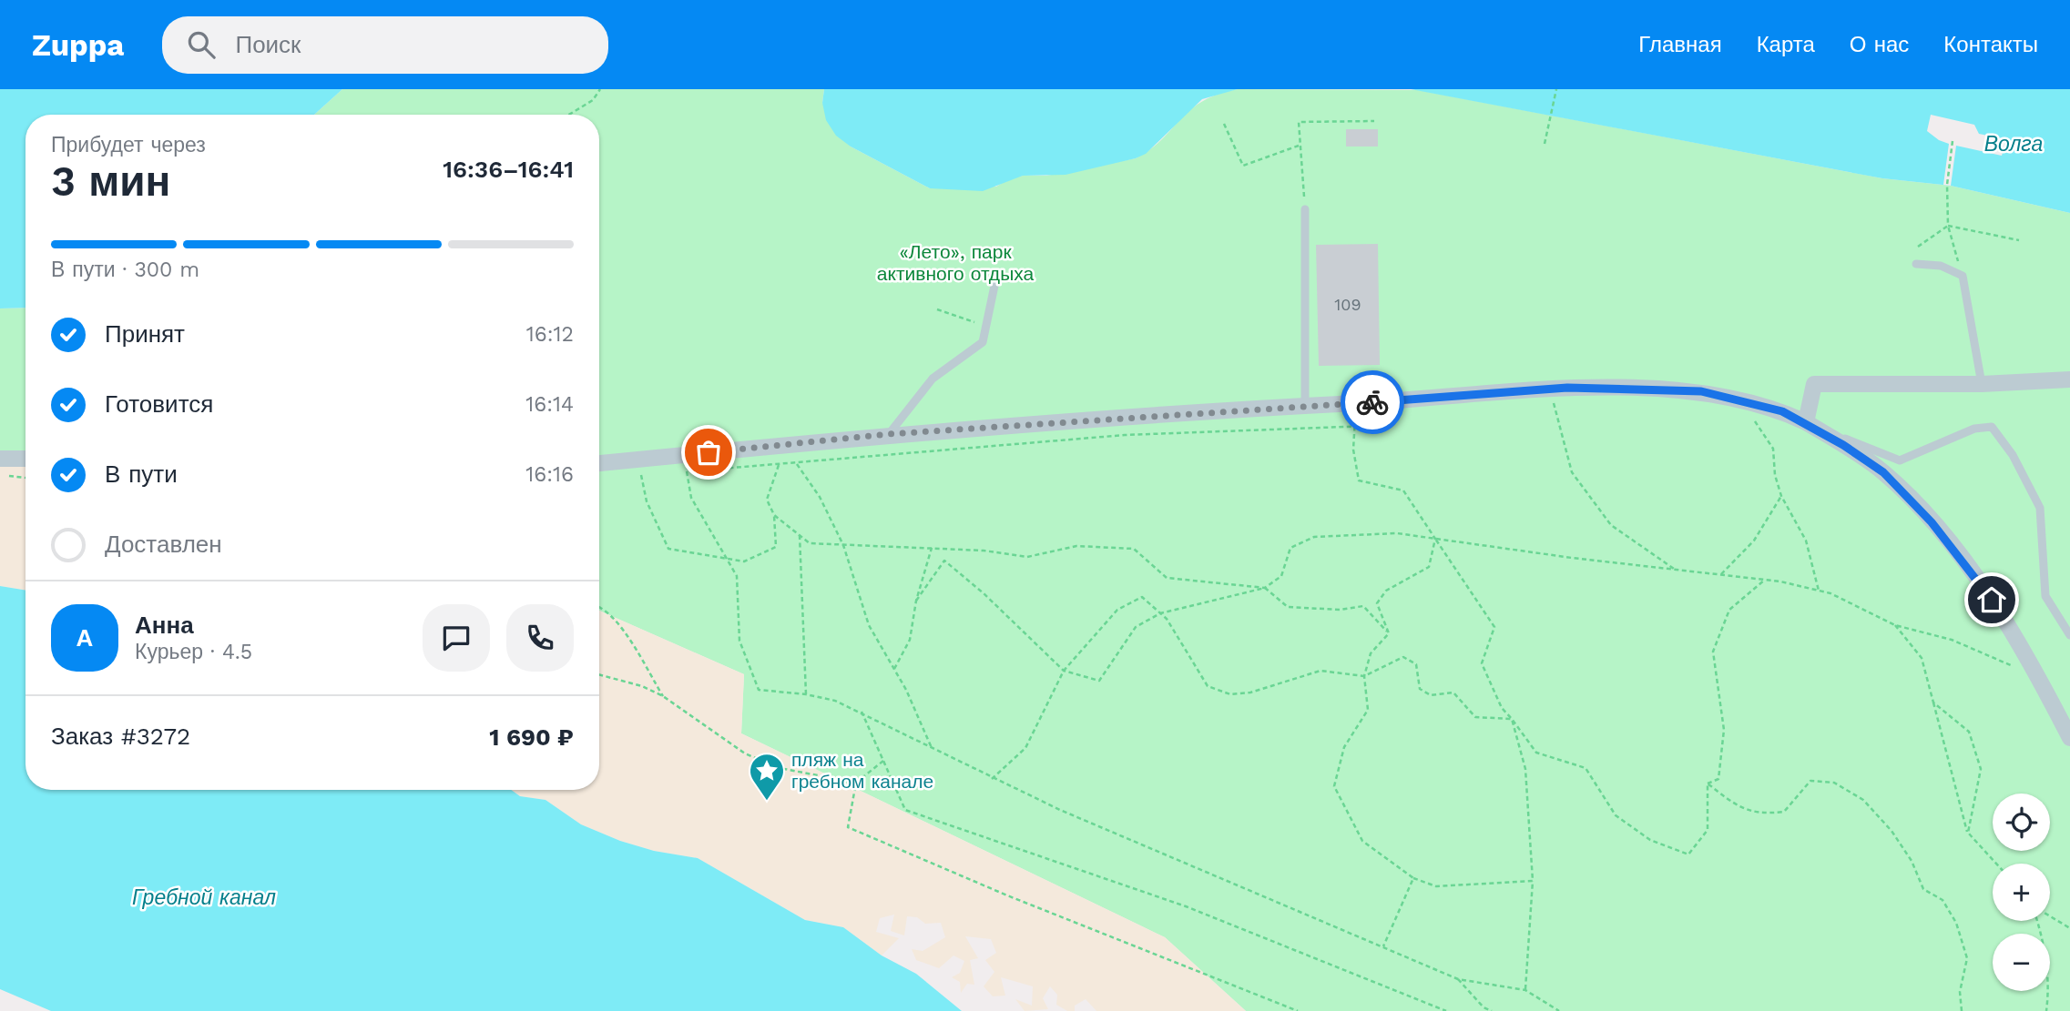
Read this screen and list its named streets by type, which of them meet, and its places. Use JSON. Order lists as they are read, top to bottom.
{
  "water": ["Волга", "Гребной канал"],
  "parks": ["«Лето», парк активного отдыха"],
  "places": {
    "place": ["пляж на гребном канале"]
  },
  "house_numbers": ["109"],
  "page": {
    "header": "Zuppa",
    "search": "Поиск",
    "nav": [
      "Главная",
      "Карта",
      "О нас",
      "Контакты"
    ],
    "heading": ["3 мин", "Прибудет через", "16:36–16:41"],
    "panel": [
      "Анна",
      "Курьер · 4.5",
      "Заказ #3272",
      "1 690 ₽"
    ],
    "bar": "В пути · 300 m",
    "list": [
      ["Принят", "16:12"],
      ["Готовится", "16:14"],
      ["В пути", "16:16"],
      "Доставлен"
    ],
    "round": "А",
    "map_buttons": ["+", "−"]
  }
}
